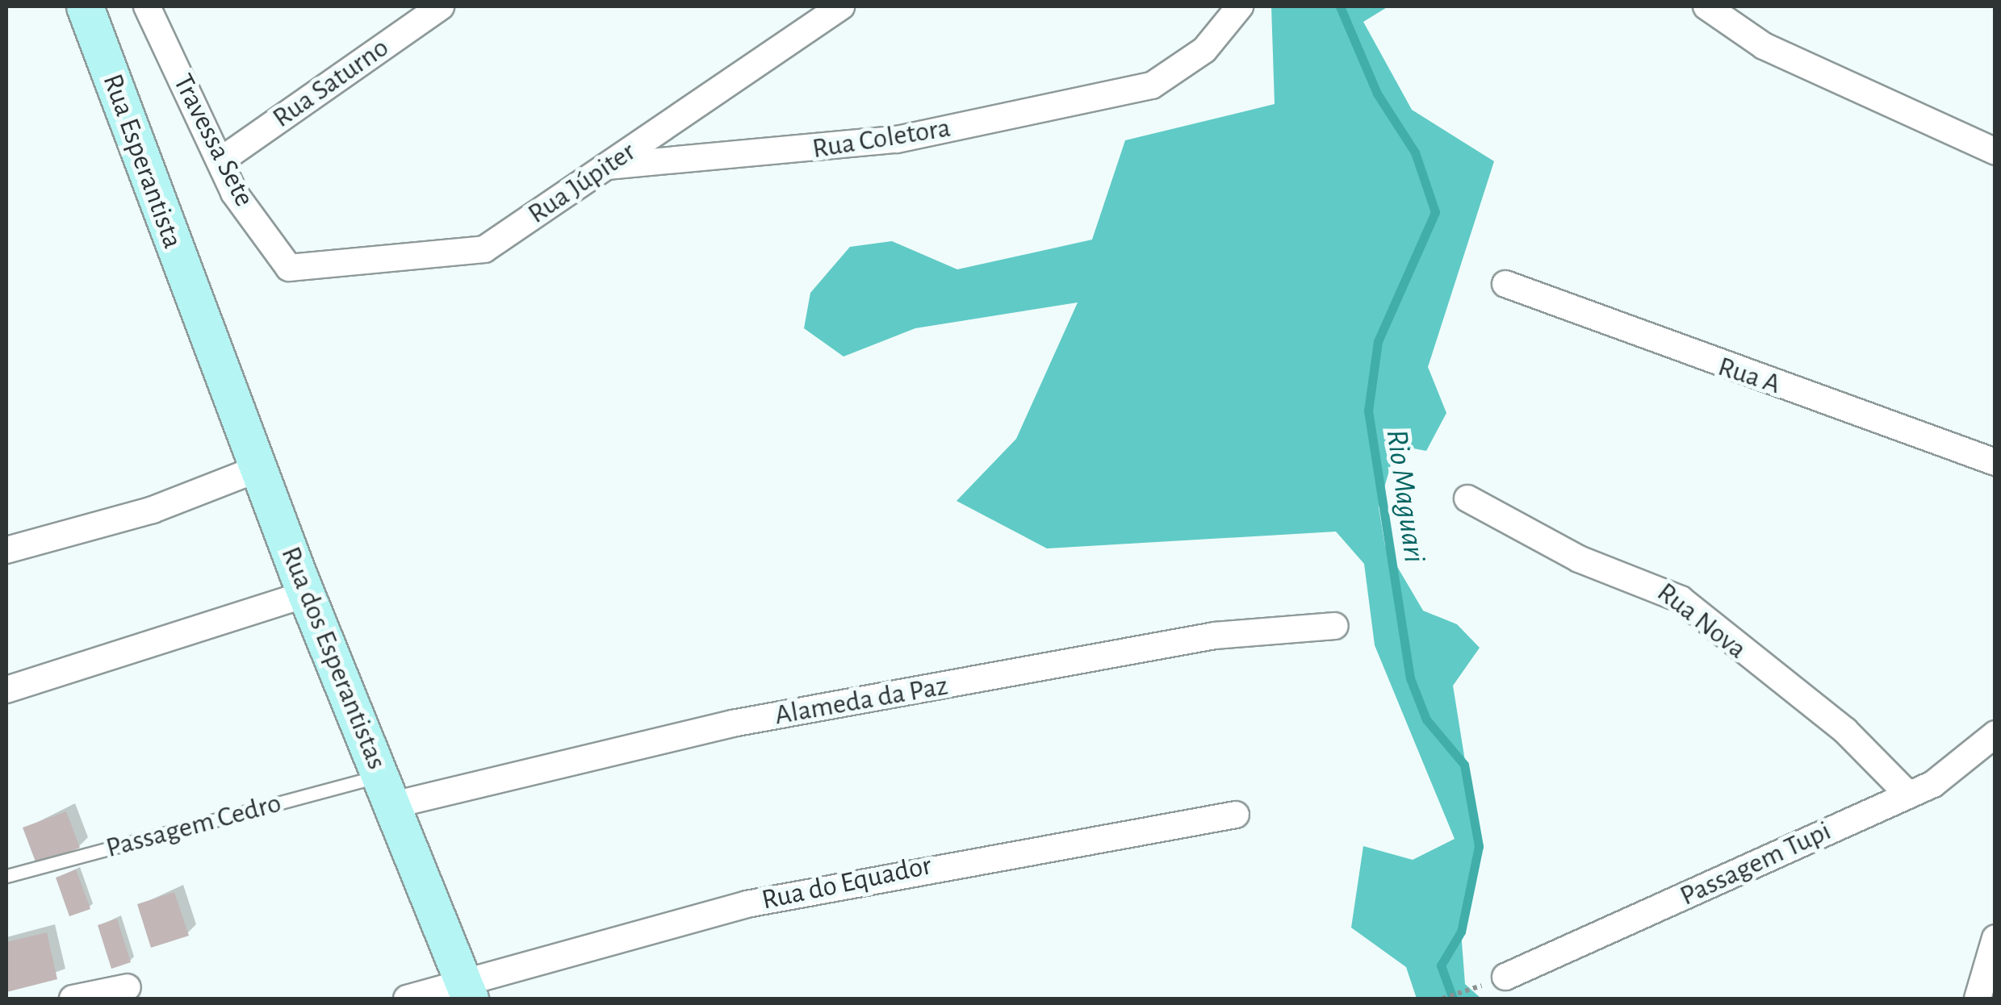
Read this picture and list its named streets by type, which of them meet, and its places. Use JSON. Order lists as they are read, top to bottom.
{
  "streets": {
    "main road": ["Rua Esperantista", "Rua dos Esperantistas"],
    "street": [
      "Rua Saturno",
      "Rua Coletora",
      "Travessa Sete",
      "Rua Júpiter",
      "Rua A",
      "Rua Nova",
      "Alameda da Paz",
      "Passagem Tupi",
      "Rua do Equador"
    ],
    "lane": ["Passagem Cedro"]
  },
  "crossings": [
    ["Rua Saturno", "Travessa Sete"],
    ["Rua Coletora", "Rua Júpiter"],
    ["Travessa Sete", "Rua Júpiter"],
    ["Rua Esperantista", "Rua dos Esperantistas"],
    ["Rua Nova", "Passagem Tupi"],
    ["Rua dos Esperantistas", "Alameda da Paz"],
    ["Rua dos Esperantistas", "Passagem Cedro"],
    ["Rua dos Esperantistas", "Rua do Equador"],
    ["Alameda da Paz", "Passagem Cedro"]
  ],
  "water": ["Rio Maguari"]
}
